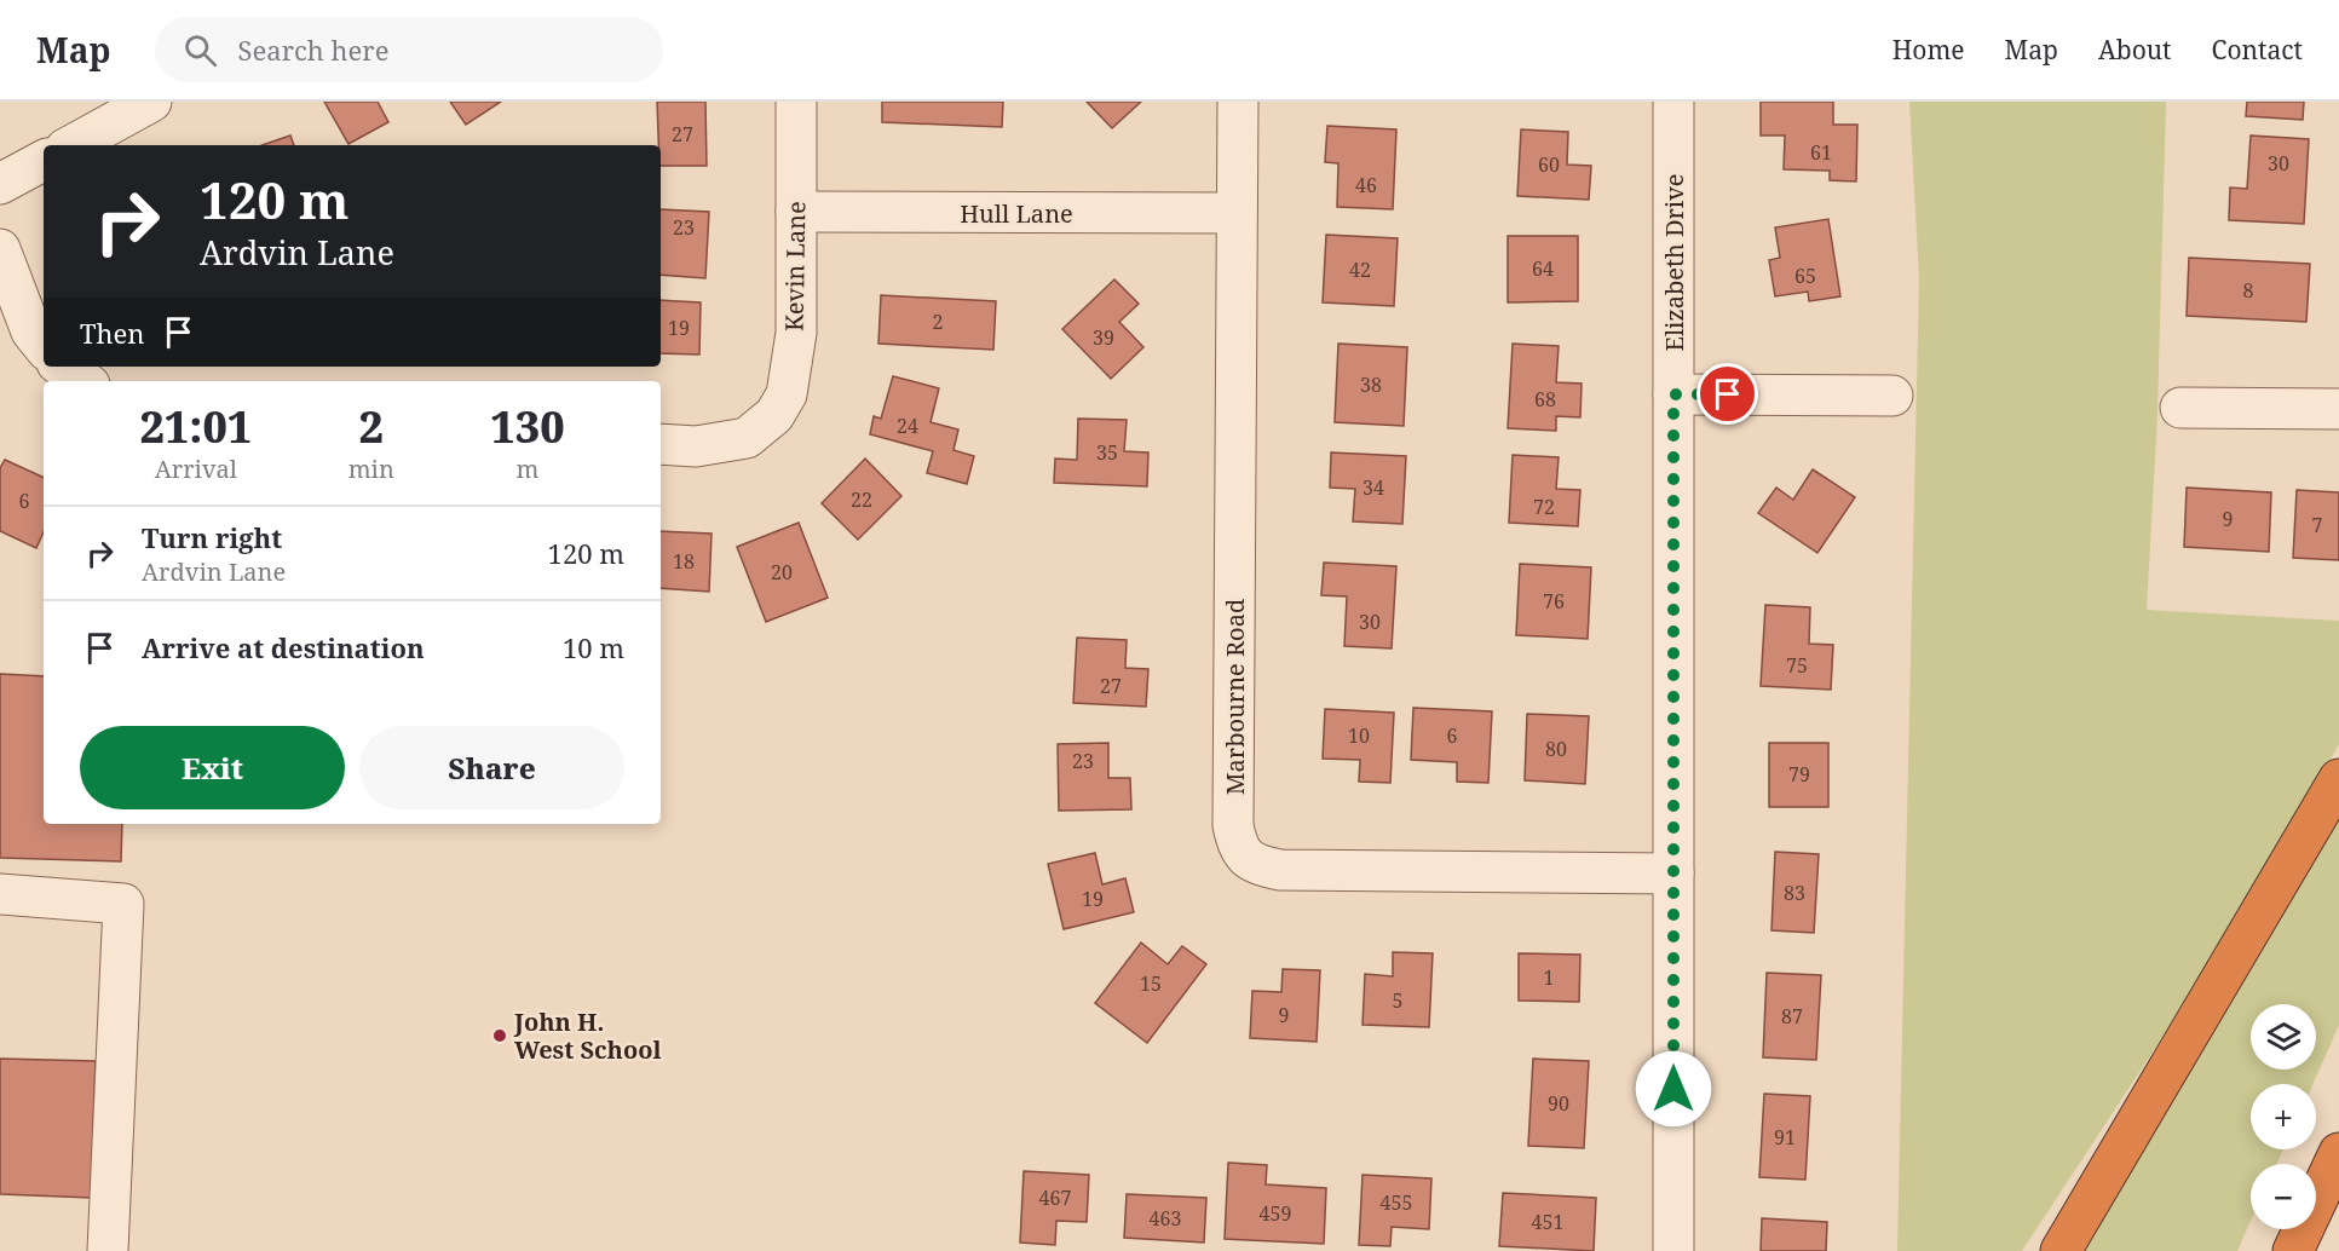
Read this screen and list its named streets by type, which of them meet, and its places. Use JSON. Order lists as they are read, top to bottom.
{
  "streets": {
    "street": [
      "Hull Lane",
      "Elizabeth Drive",
      "Kevin Lane",
      "Marbourne Road"
    ]
  },
  "crossings": [
    ["Hull Lane", "Kevin Lane"],
    ["Hull Lane", "Marbourne Road"],
    ["Elizabeth Drive", "Marbourne Road"]
  ],
  "places": ["John H. West School"],
  "house_numbers": [
    "27",
    "61",
    "30",
    "60",
    "46",
    "23",
    "64",
    "42",
    "65",
    "8",
    "2",
    "19",
    "39",
    "38",
    "68",
    "24",
    "35",
    "34",
    "22",
    "6",
    "72",
    "9",
    "7",
    "18",
    "20",
    "76",
    "30",
    "75",
    "27",
    "10",
    "6",
    "80",
    "23",
    "79",
    "83",
    "19",
    "1",
    "15",
    "5",
    "9",
    "87",
    "90",
    "91",
    "467",
    "455",
    "459",
    "463",
    "451"
  ],
  "page": {
    "header": "Map",
    "search": "Search here",
    "nav": [
      "Home",
      "Map",
      "About",
      "Contact"
    ],
    "turn": ["120 m", "Ardvin Lane"],
    "then": "Then",
    "eta": [
      "21:01",
      "Arrival",
      "2",
      "min",
      "130",
      "m"
    ],
    "list": [
      {
        "name": "Turn right",
        "note": "Ardvin Lane",
        "value": "120 m"
      },
      {
        "name": "Arrive at destination",
        "value": "10 m"
      }
    ],
    "buttons": ["Exit", "Share"],
    "map_buttons": ["+", "−"]
  }
}
